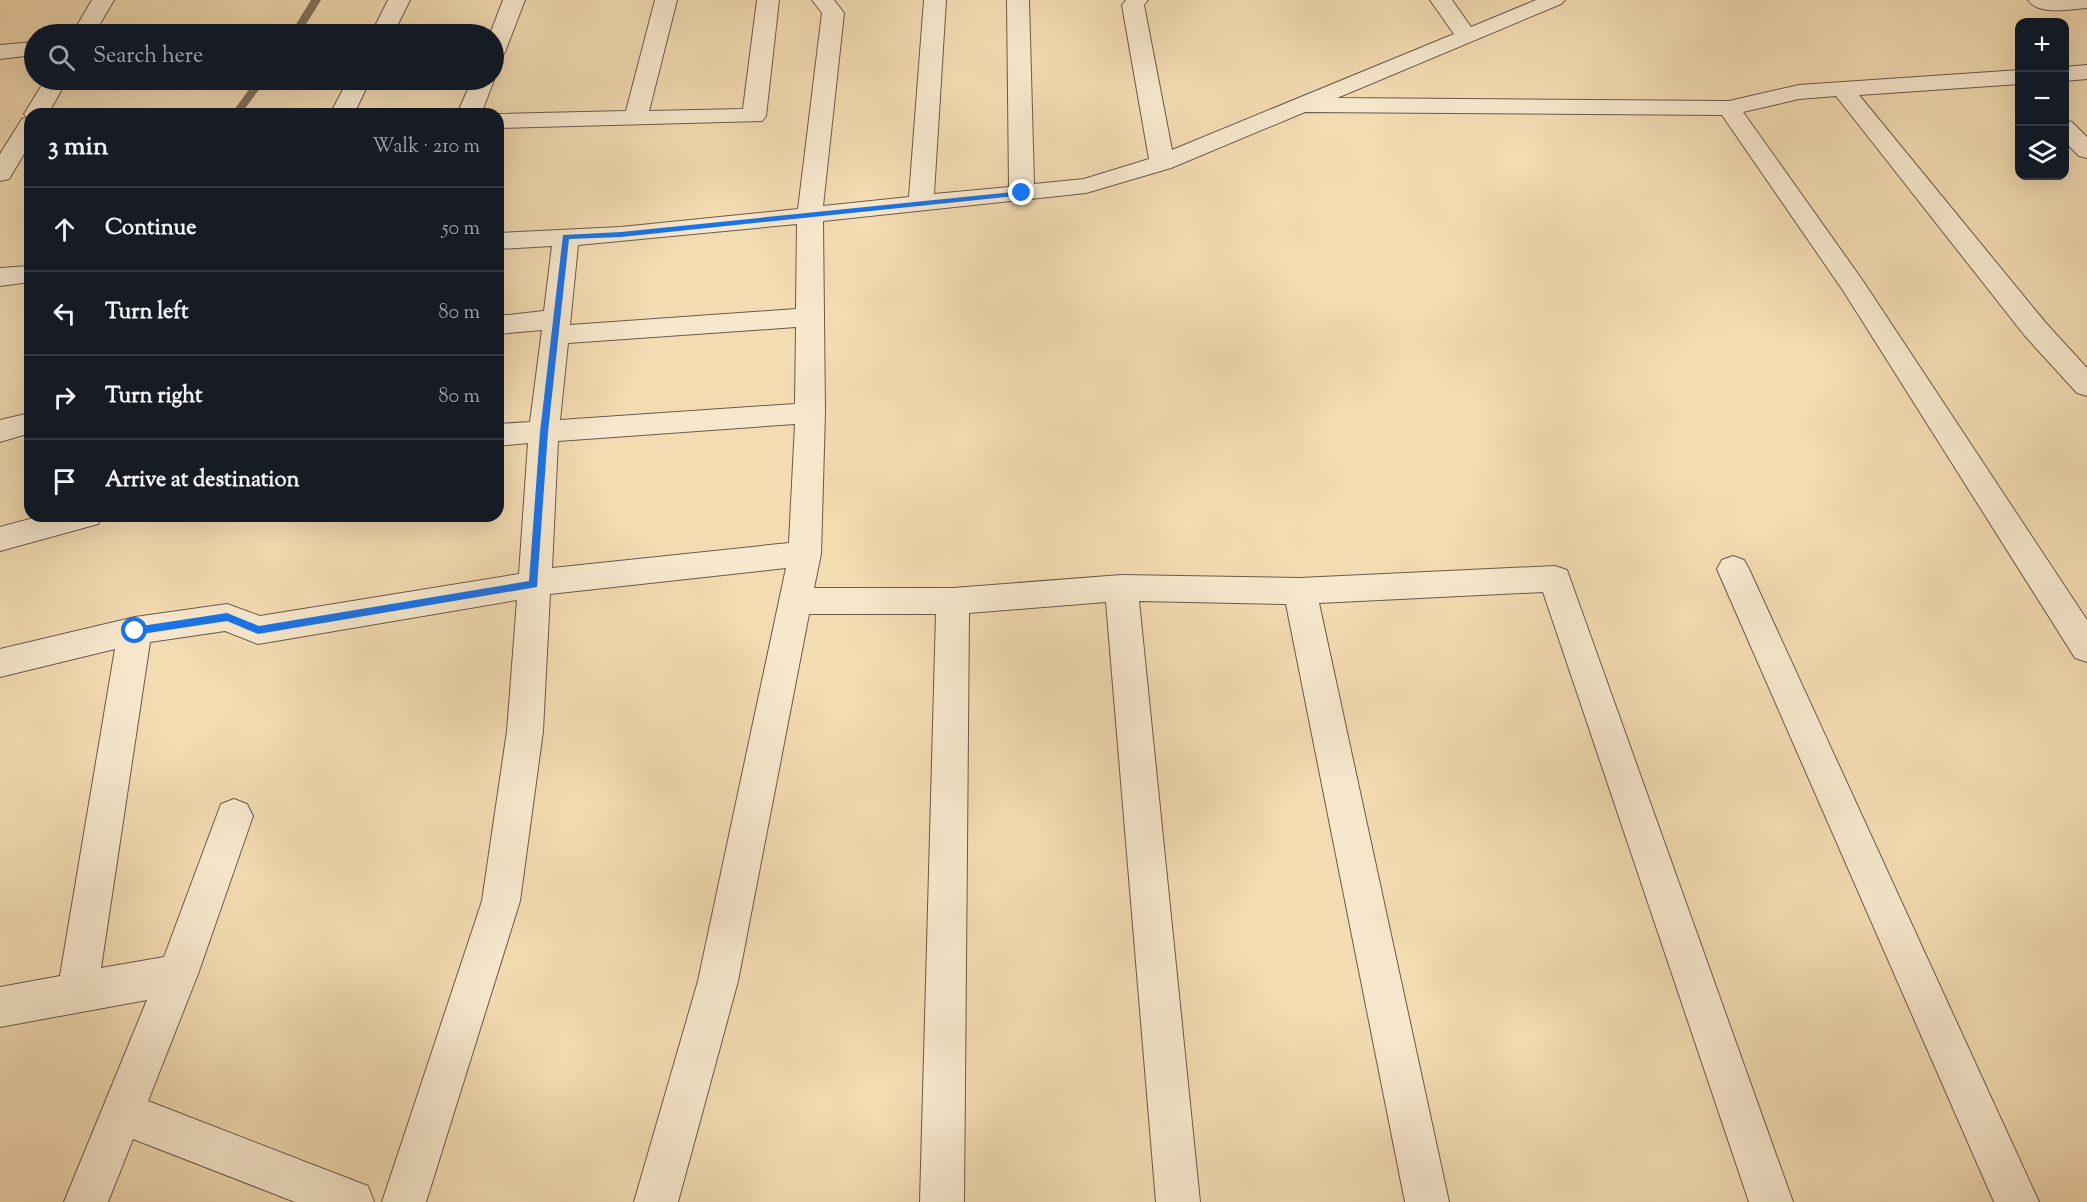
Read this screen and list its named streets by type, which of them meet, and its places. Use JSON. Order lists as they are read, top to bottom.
{
  "page": {
    "map_buttons": ["+", "−"],
    "search": "Search here",
    "heading": ["3 min", "Walk · 210 m"],
    "list": [
      ["Continue", "50 m"],
      ["Turn left", "80 m"],
      ["Turn right", "80 m"],
      "Arrive at destination"
    ]
  }
}
